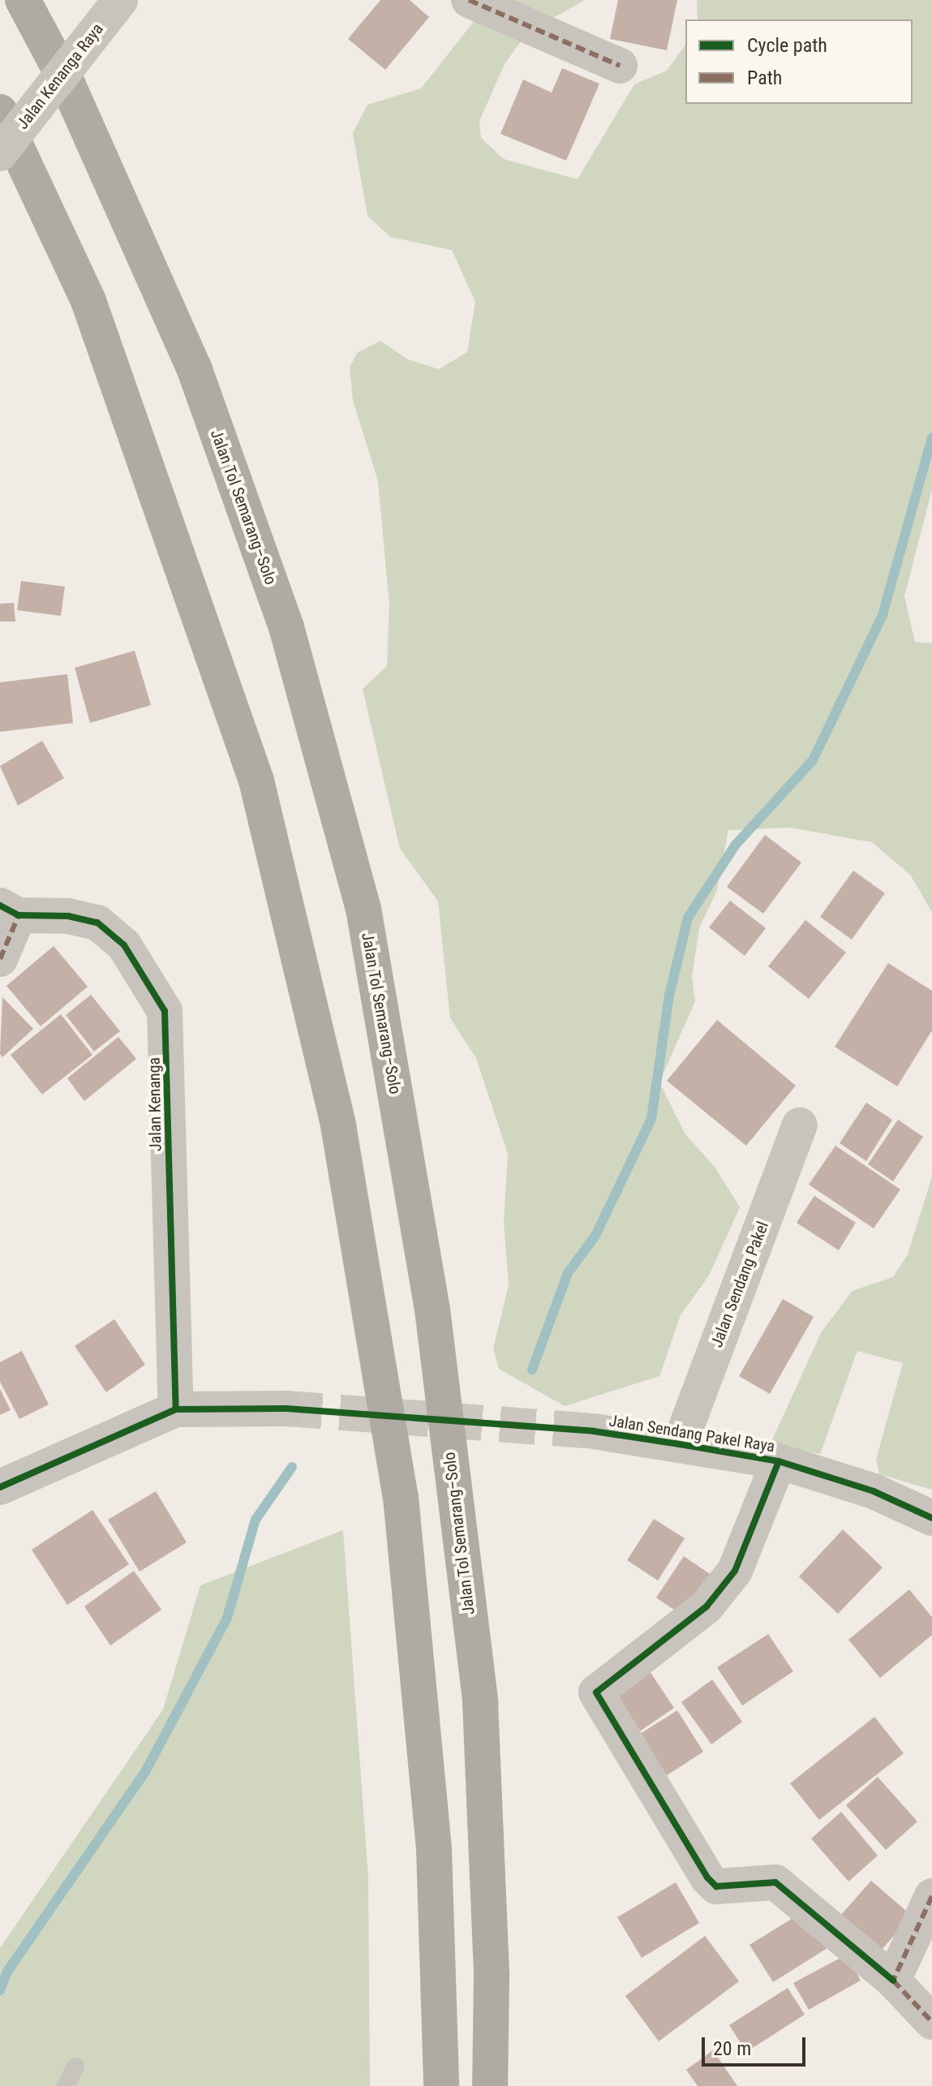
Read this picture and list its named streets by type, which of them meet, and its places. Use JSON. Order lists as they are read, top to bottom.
{
  "streets": {
    "highway": ["Jalan Tol Semarang–Solo"],
    "street": [
      "Jalan Kenanga Raya",
      "Jalan Kenanga",
      "Jalan Sendang Pakel",
      "Jalan Sendang Pakel Raya"
    ]
  },
  "crossings": [
    ["Jalan Sendang Pakel", "Jalan Sendang Pakel Raya"]
  ],
  "legend": ["Cycle path", "Path"],
  "scale_bar": "20 m"
}
